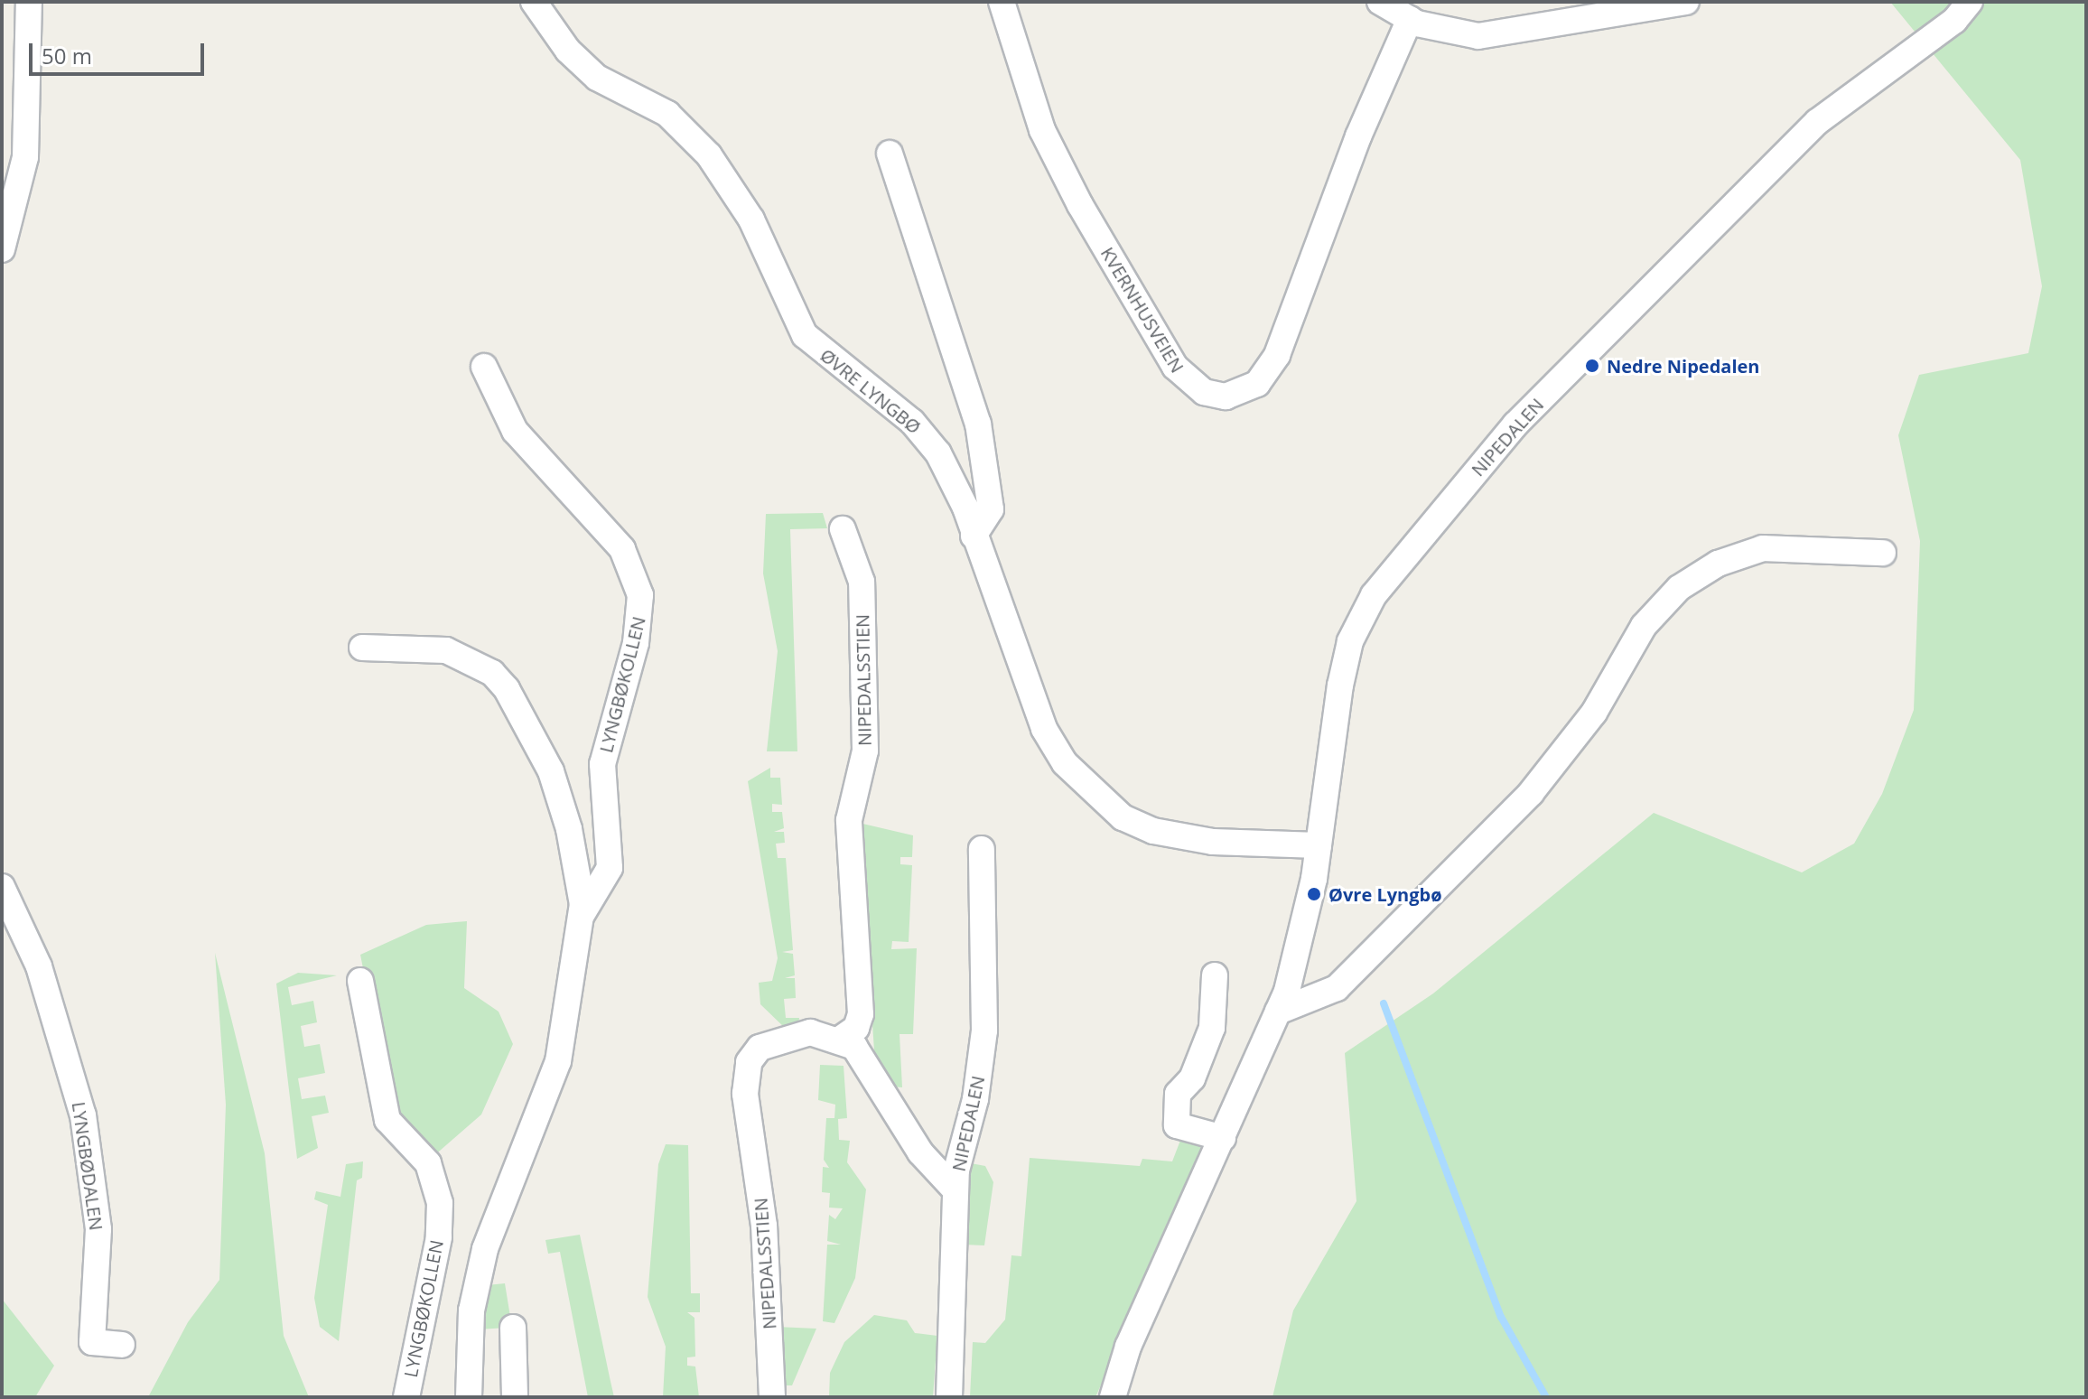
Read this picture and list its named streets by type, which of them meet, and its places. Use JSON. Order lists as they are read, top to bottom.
{
  "streets": {
    "street": [
      "KVERNHUSVEIEN",
      "ØVRE LYNGBØ",
      "NIPEDALEN",
      "NIPEDALSSTIEN",
      "LYNGBØKOLLEN",
      "LYNGBØDALEN"
    ]
  },
  "crossings": [
    ["ØVRE LYNGBØ", "NIPEDALEN"]
  ],
  "places": ["Nedre Nipedalen", "Øvre Lyngbø"],
  "scale_bar": "50 m"
}
